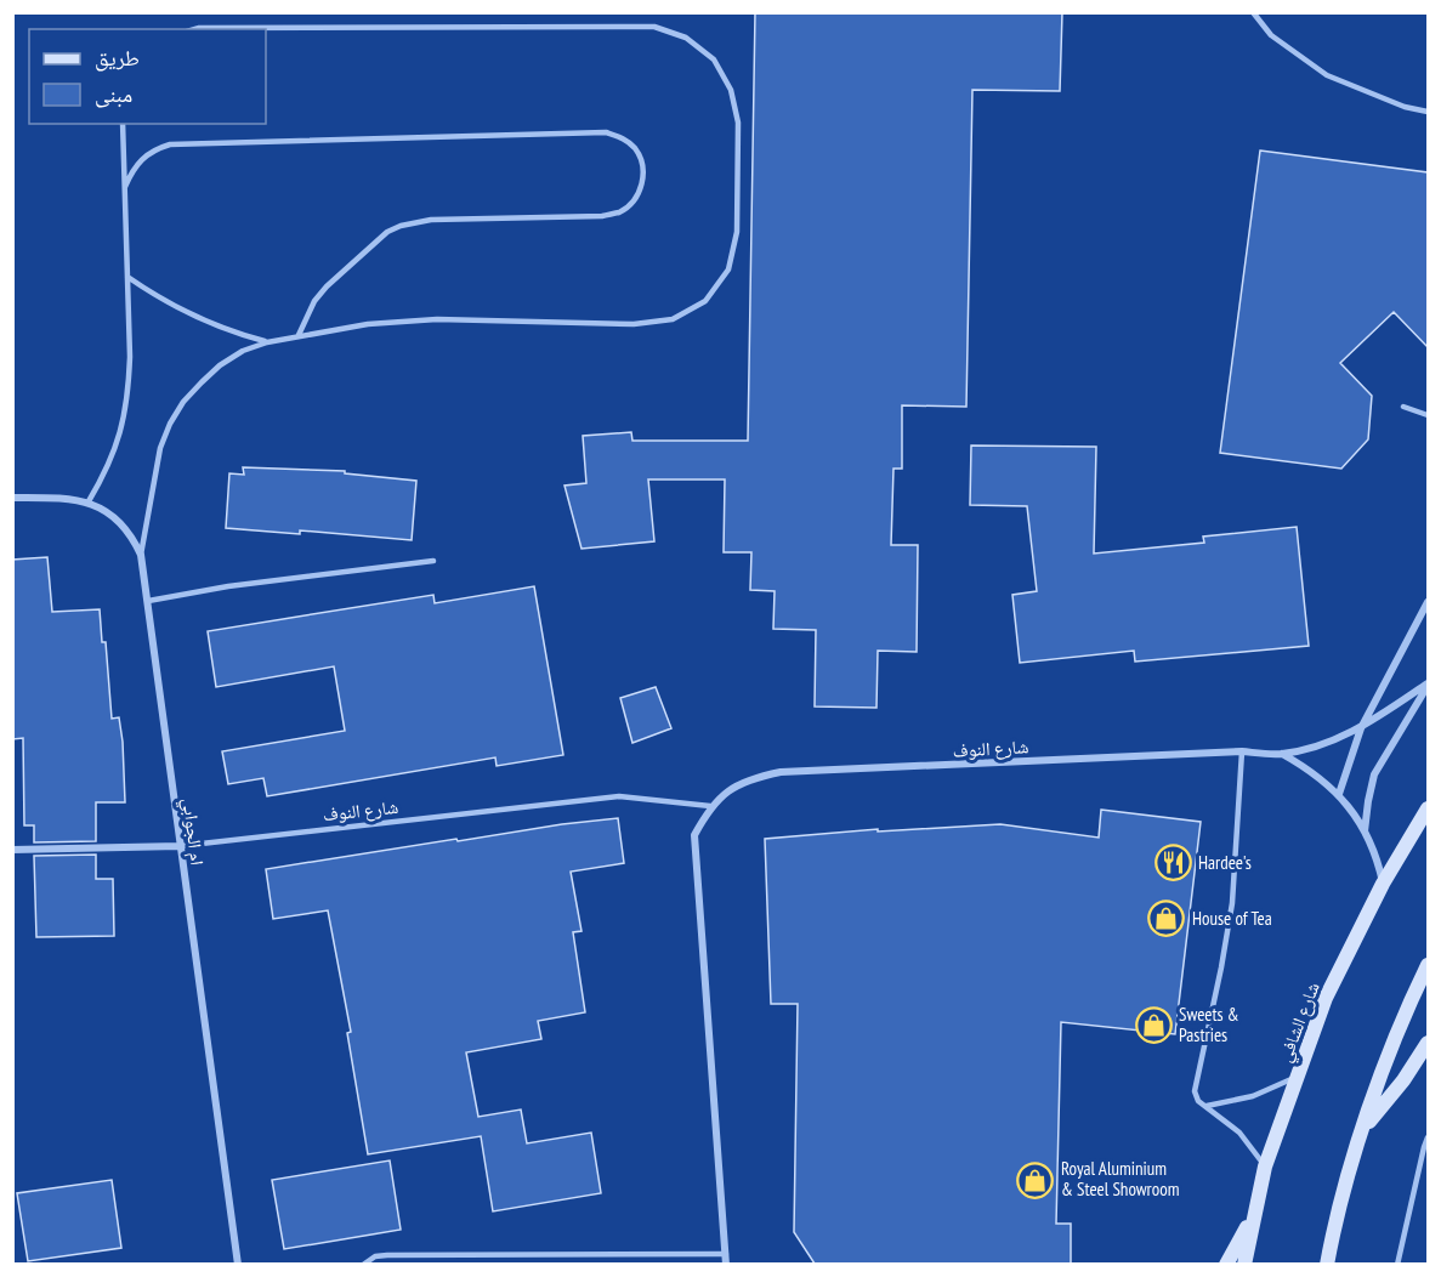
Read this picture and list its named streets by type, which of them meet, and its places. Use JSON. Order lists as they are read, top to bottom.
{
  "streets": {
    "main road": ["شارع الشافي"],
    "street": ["شارع النوف", "ام الجوابي"]
  },
  "crossings": [
    ["شارع النوف", "ام الجوابي"]
  ],
  "places": {
    "restaurant": ["Hardee's"],
    "shop": ["House of Tea", "Sweets & Pastries", "Royal Aluminium & Steel Showroom"]
  },
  "legend": ["طريق", "مبنى"]
}
